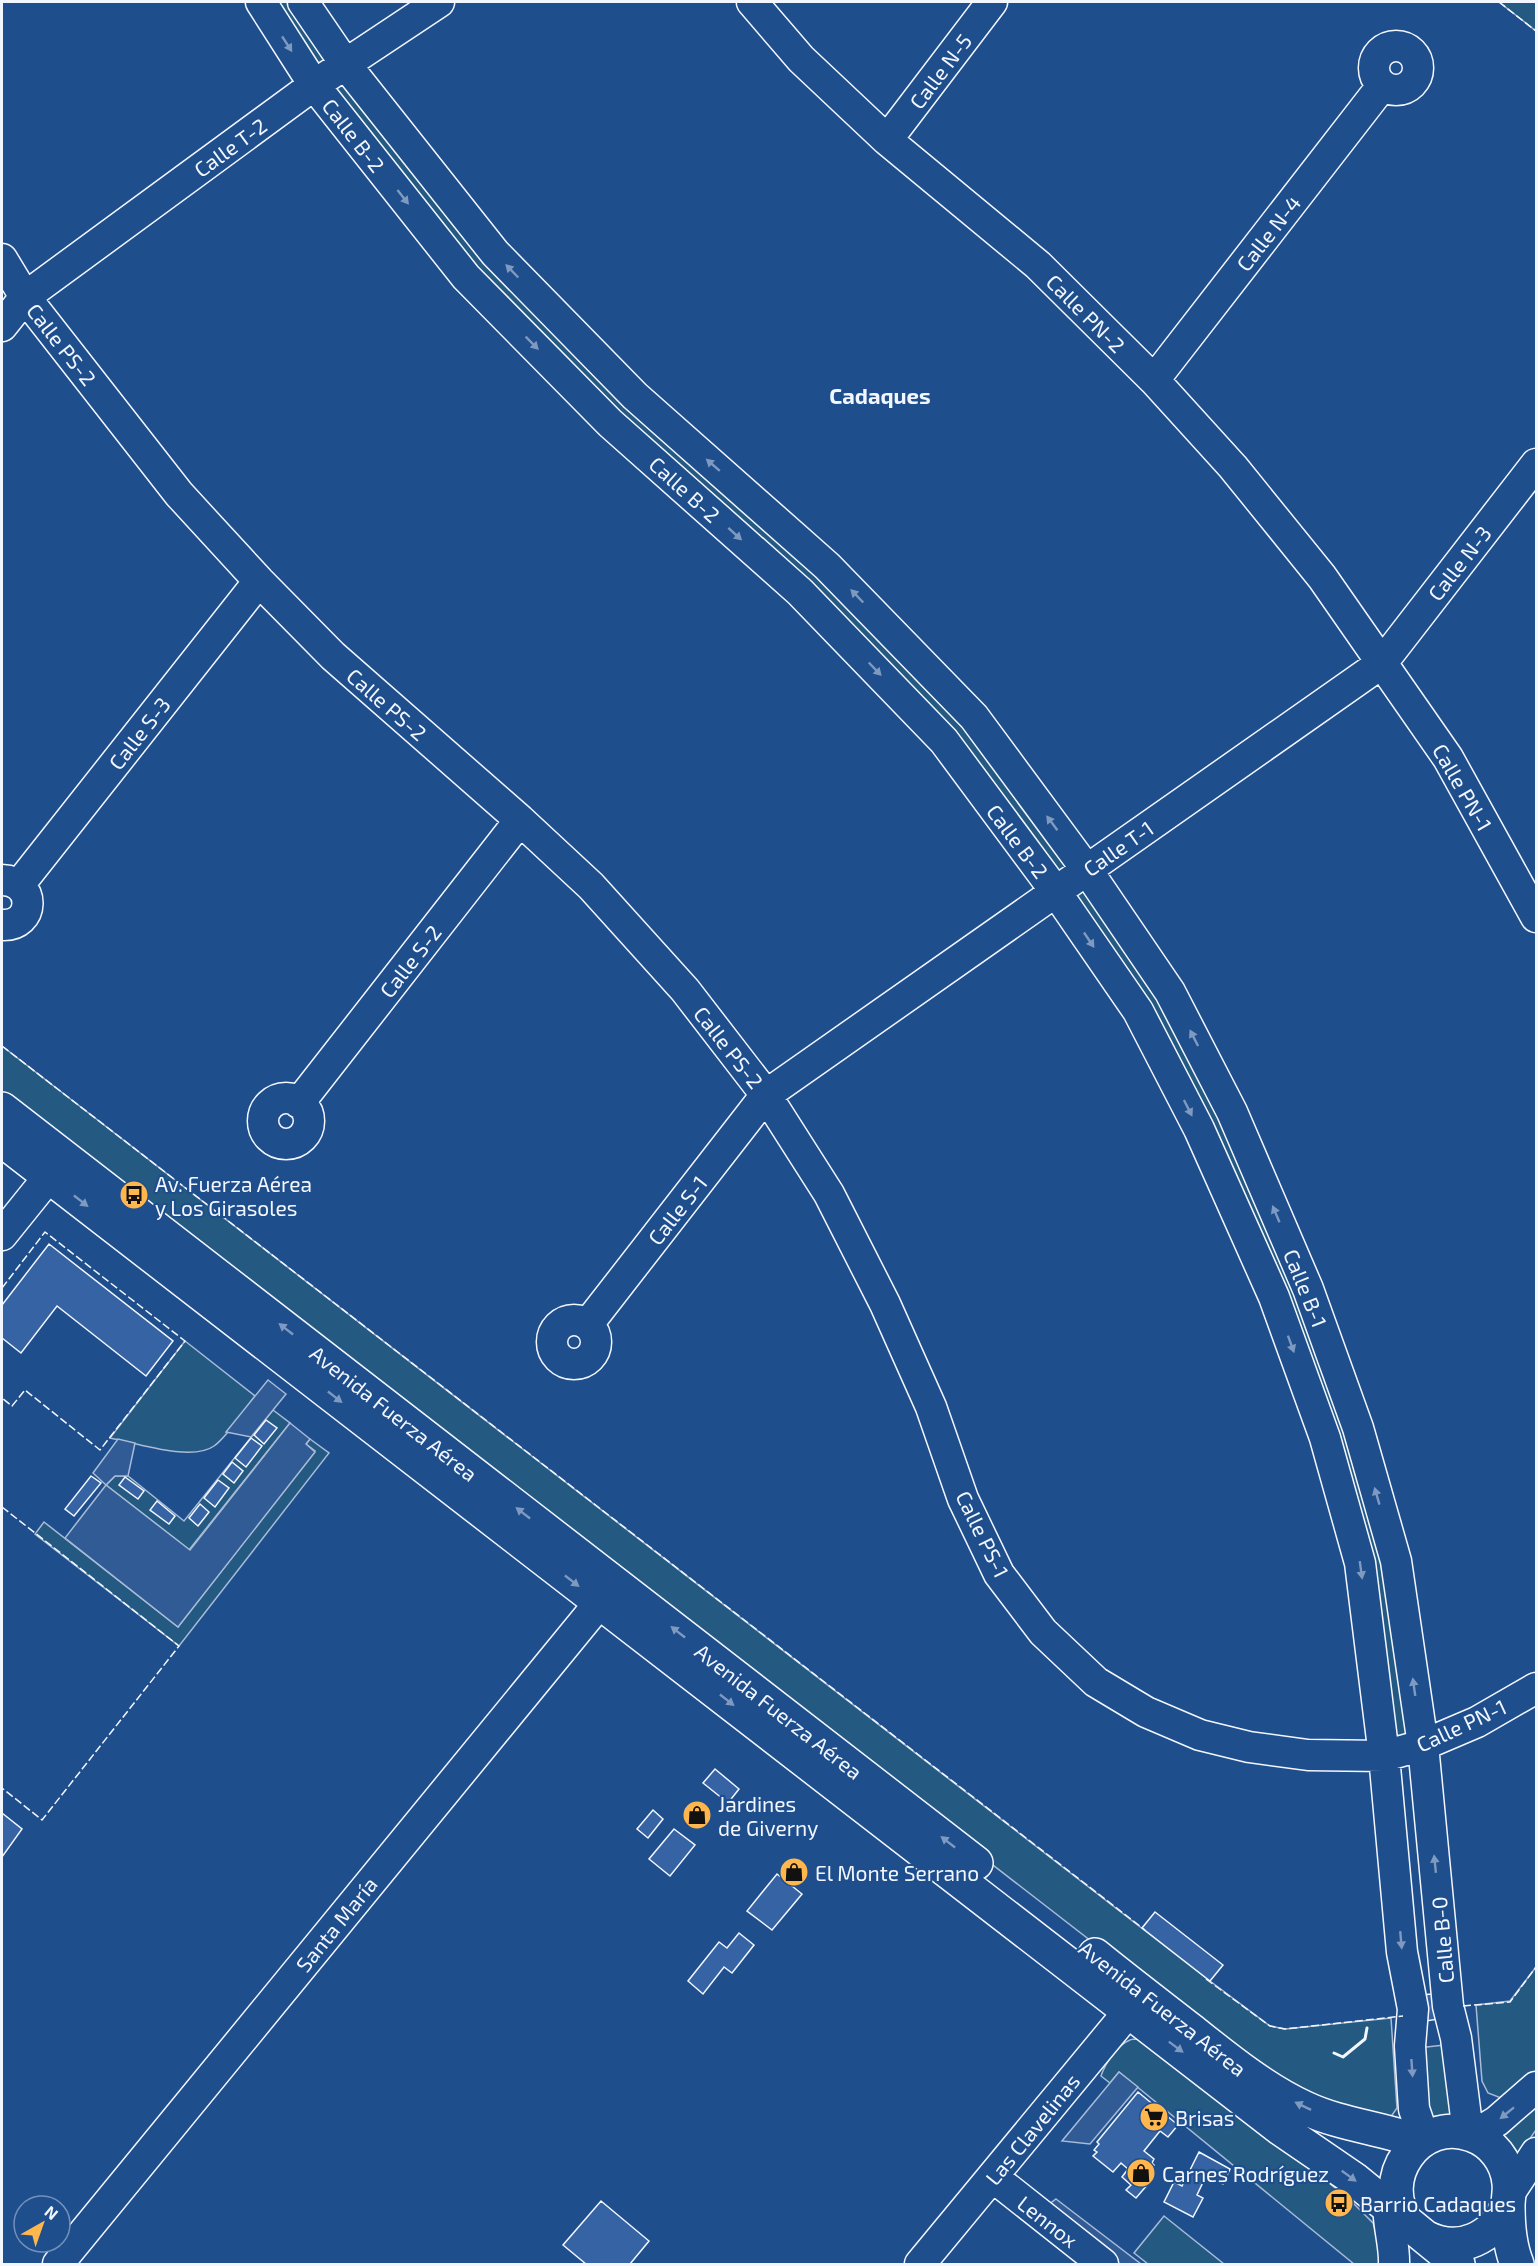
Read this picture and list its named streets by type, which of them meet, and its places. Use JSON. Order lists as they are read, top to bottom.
{
  "streets": {
    "main road": ["Avenida Fuerza Aérea"],
    "street": [
      "Calle N-5",
      "Calle B-2",
      "Calle T-2",
      "Calle N-4",
      "Calle PN-2",
      "Calle PS-2",
      "Calle N-3",
      "Calle S-3",
      "Calle PN-1",
      "Calle T-1",
      "Calle S-2",
      "Calle S-1",
      "Calle B-1",
      "Calle PS-1",
      "Santa María",
      "Calle B-0",
      "Las Clavelinas",
      "Lennox"
    ]
  },
  "crossings": [
    ["Calle N-5", "Calle PN-2"],
    ["Calle B-2", "Calle T-2"],
    ["Calle B-2", "Calle T-1"],
    ["Calle B-2", "Calle B-1"],
    ["Calle T-2", "Calle PS-2"],
    ["Calle N-4", "Calle PN-2"],
    ["Calle PN-2", "Calle N-3"],
    ["Calle PN-2", "Calle PN-1"],
    ["Calle PN-2", "Calle T-1"],
    ["Calle PS-2", "Calle S-3"],
    ["Calle PS-2", "Calle T-1"],
    ["Calle PS-2", "Calle S-2"],
    ["Calle PS-2", "Calle S-1"],
    ["Calle PS-2", "Calle PS-1"],
    ["Calle N-3", "Calle PN-1"],
    ["Calle N-3", "Calle T-1"],
    ["Calle PN-1", "Calle T-1"],
    ["Calle PN-1", "Calle B-1"],
    ["Calle PN-1", "Calle PS-1"],
    ["Calle PN-1", "Calle B-0"],
    ["Calle T-1", "Calle S-1"],
    ["Calle T-1", "Calle B-1"],
    ["Calle T-1", "Calle PS-1"],
    ["Calle S-1", "Calle PS-1"],
    ["Calle B-1", "Calle PS-1"],
    ["Calle B-1", "Calle B-0"],
    ["Avenida Fuerza Aérea", "Santa María"],
    ["Avenida Fuerza Aérea", "Calle B-0"],
    ["Avenida Fuerza Aérea", "Las Clavelinas"],
    ["Calle PS-1", "Calle B-0"],
    ["Las Clavelinas", "Lennox"]
  ],
  "districts": ["Cadaques"],
  "places": {
    "bus stop": ["Av. Fuerza Aérea y Los Girasoles", "Barrio Cadaques"],
    "shop": ["Jardines de Giverny", "El Monte Serrano", "Carnes Rodríguez"],
    "supermarket": ["Brisas"]
  },
  "north": "top right"
}
